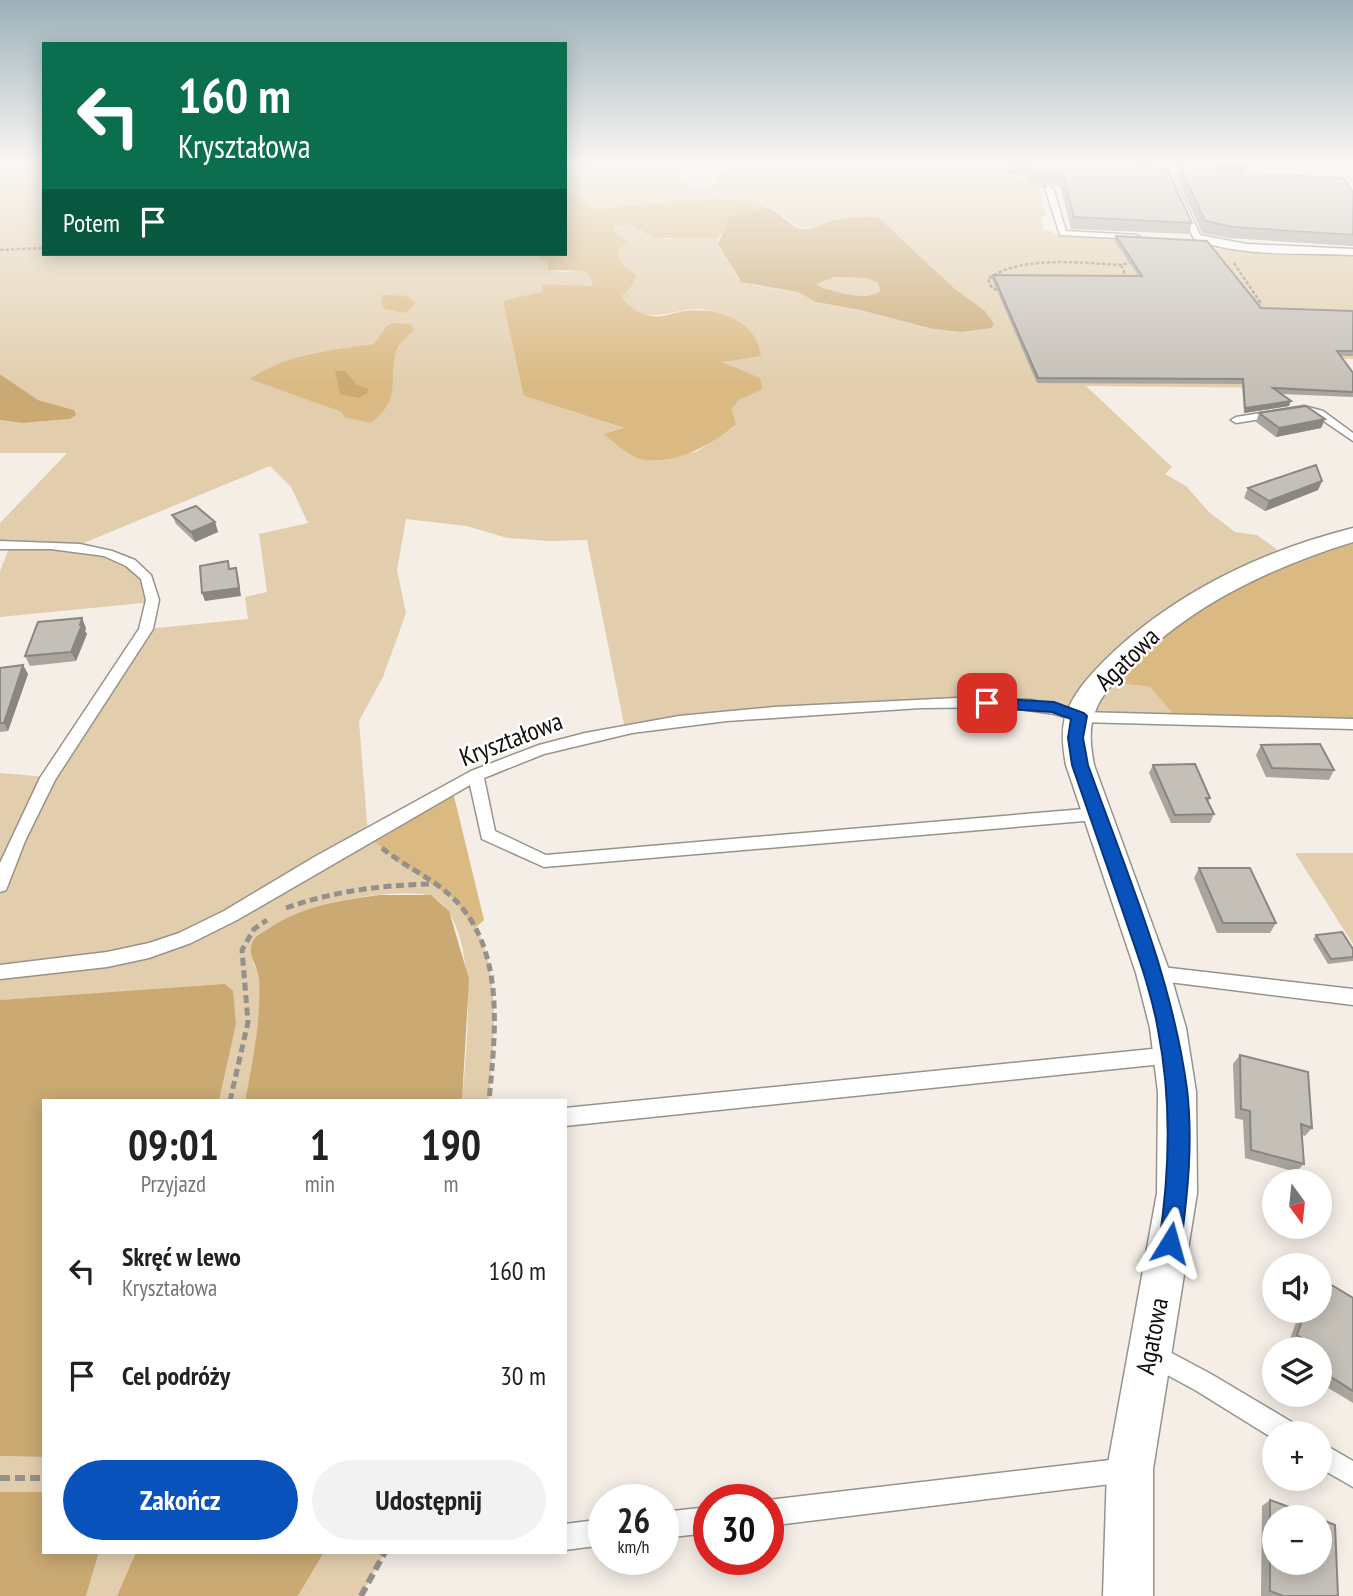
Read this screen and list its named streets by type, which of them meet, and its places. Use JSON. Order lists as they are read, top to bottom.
{
  "streets": {
    "street": ["Agatowa"],
    "lane": ["Kryształowa"]
  },
  "crossings": [
    ["Agatowa", "Kryształowa"]
  ],
  "north": "bottom",
  "page": {
    "turn": ["160 m", "Kryształowa"],
    "then": "Potem",
    "eta": [
      "09:01",
      "Przyjazd",
      "1",
      "min",
      "190",
      "m"
    ],
    "map_buttons": ["+", "−"],
    "list": [
      {
        "name": "Skręć w lewo",
        "note": "Kryształowa",
        "value": "160 m"
      },
      {
        "name": "Cel podróży",
        "value": "30 m"
      }
    ],
    "buttons": ["Zakończ", "Udostępnij"],
    "speed": "26 km/h",
    "limit": "30"
  }
}
